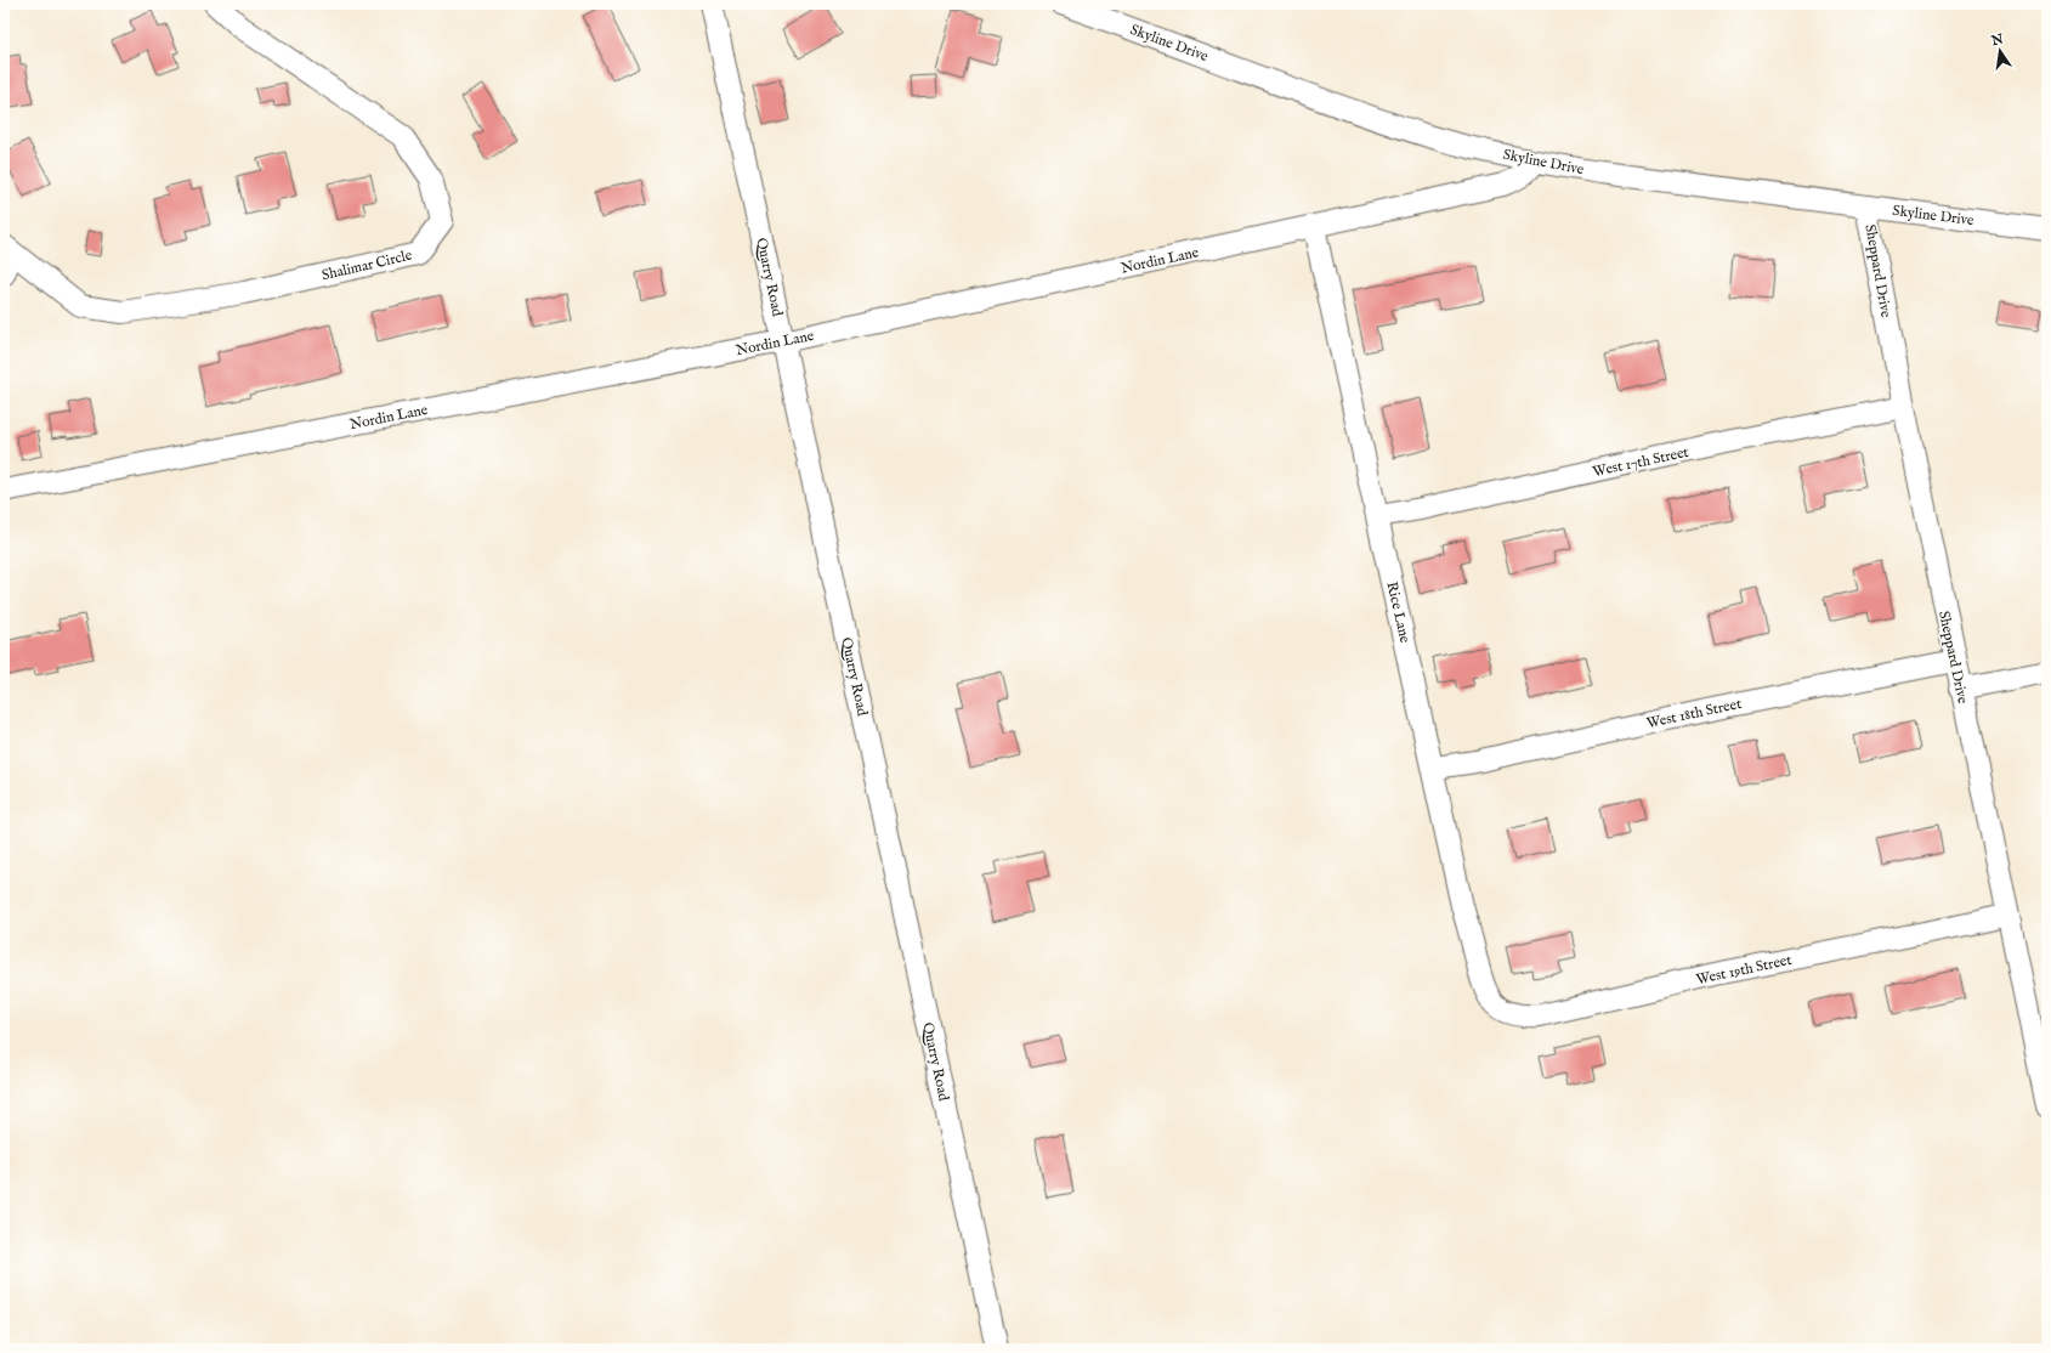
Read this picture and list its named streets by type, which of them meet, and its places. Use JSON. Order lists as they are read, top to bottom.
{
  "streets": {
    "street": [
      "Skyline Drive",
      "Nordin Lane",
      "Shalimar Circle",
      "Sheppard Drive",
      "Quarry Road",
      "West 17th Street",
      "Rice Lane",
      "West 18th Street",
      "West 19th Street"
    ]
  },
  "crossings": [
    ["Skyline Drive", "Nordin Lane"],
    ["Skyline Drive", "Sheppard Drive"],
    ["Nordin Lane", "Quarry Road"],
    ["Nordin Lane", "Rice Lane"],
    ["Sheppard Drive", "West 17th Street"],
    ["Sheppard Drive", "West 18th Street"],
    ["Sheppard Drive", "West 19th Street"],
    ["West 17th Street", "Rice Lane"],
    ["Rice Lane", "West 18th Street"],
    ["Rice Lane", "West 19th Street"]
  ],
  "north": "top"
}
